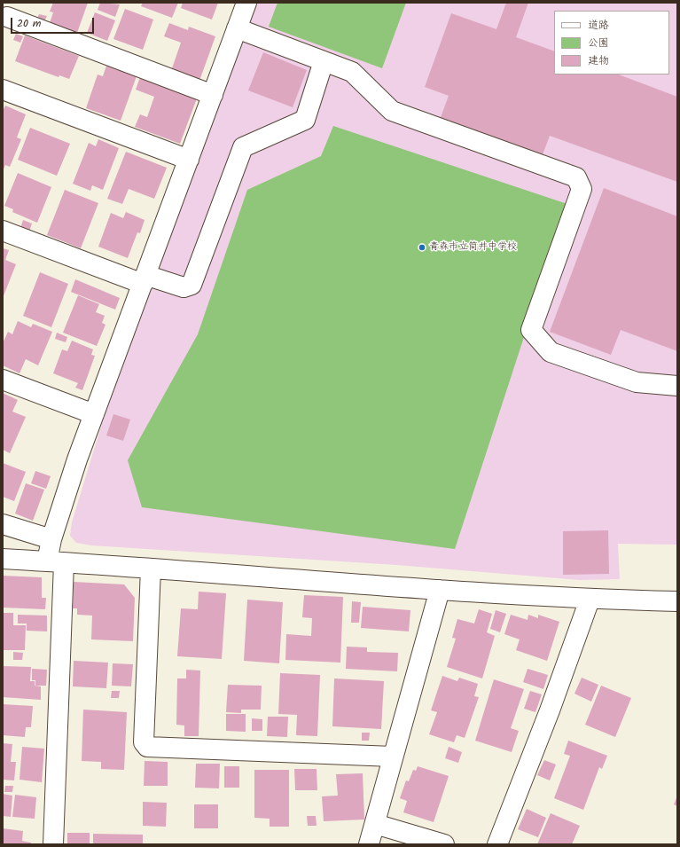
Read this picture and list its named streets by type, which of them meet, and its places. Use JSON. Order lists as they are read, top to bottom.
{
  "places": ["青森市立筒井中学校"],
  "legend": ["道路", "公園", "建物"],
  "scale_bar": "20 m"
}
